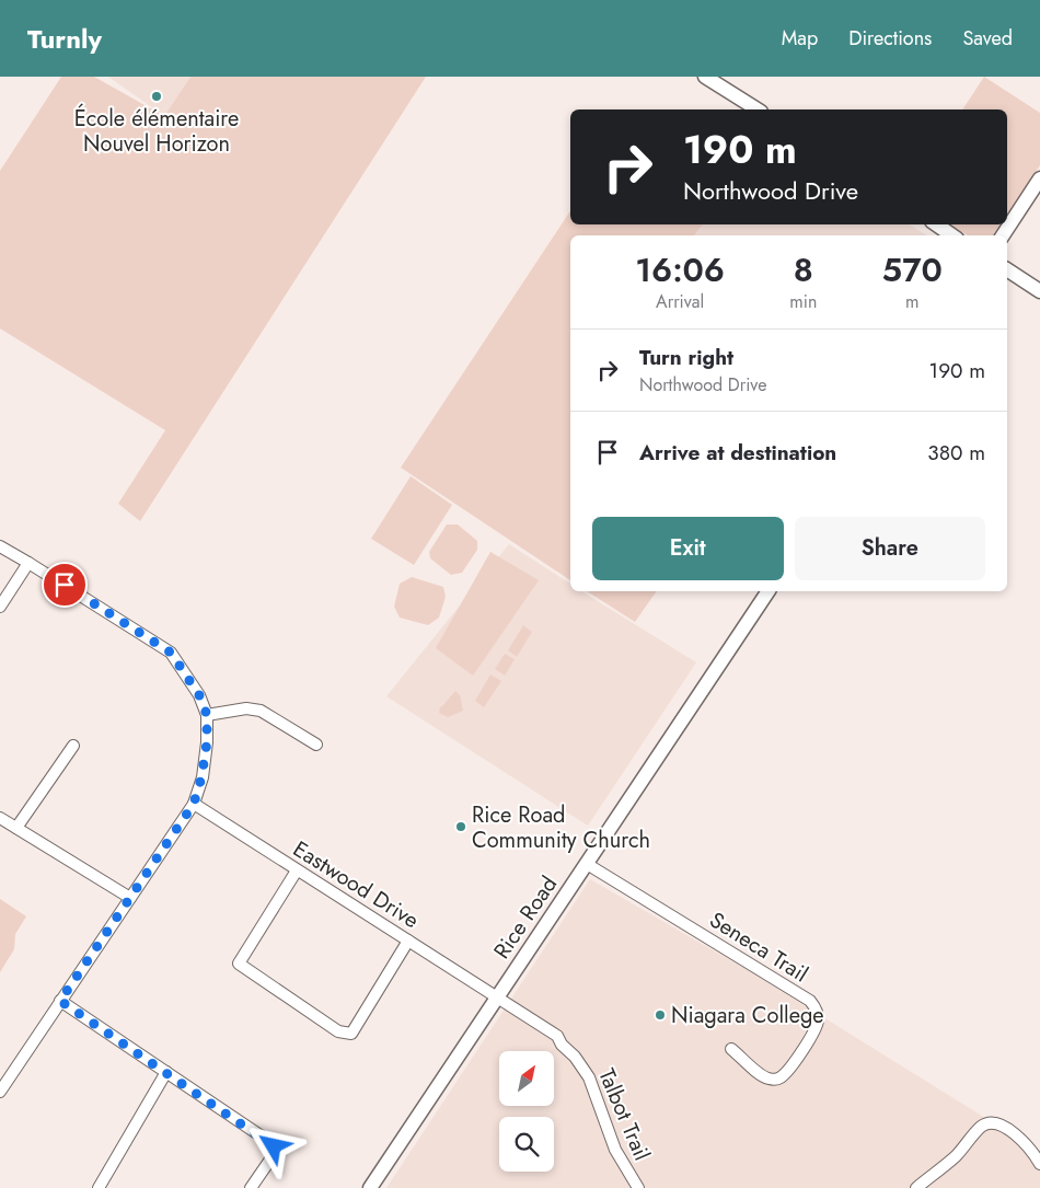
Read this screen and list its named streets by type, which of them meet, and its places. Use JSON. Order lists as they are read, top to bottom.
{
  "streets": {
    "street": [
      "Eastwood Drive",
      "Rice Road",
      "Seneca Trail",
      "Talbot Trail"
    ]
  },
  "crossings": [
    ["Eastwood Drive", "Rice Road"],
    ["Eastwood Drive", "Talbot Trail"],
    ["Rice Road", "Seneca Trail"],
    ["Rice Road", "Talbot Trail"]
  ],
  "places": ["École élémentaire Nouvel Horizon", "Rice Road Community Church", "Niagara College"],
  "north": "top right",
  "page": {
    "header": "Turnly",
    "nav": ["Map", "Directions", "Saved"],
    "turn": ["190 m", "Northwood Drive"],
    "eta": [
      "16:06",
      "Arrival",
      "8",
      "min",
      "570",
      "m"
    ],
    "list": [
      {
        "name": "Turn right",
        "note": "Northwood Drive",
        "value": "190 m"
      },
      {
        "name": "Arrive at destination",
        "value": "380 m"
      }
    ],
    "buttons": ["Exit", "Share"]
  }
}
